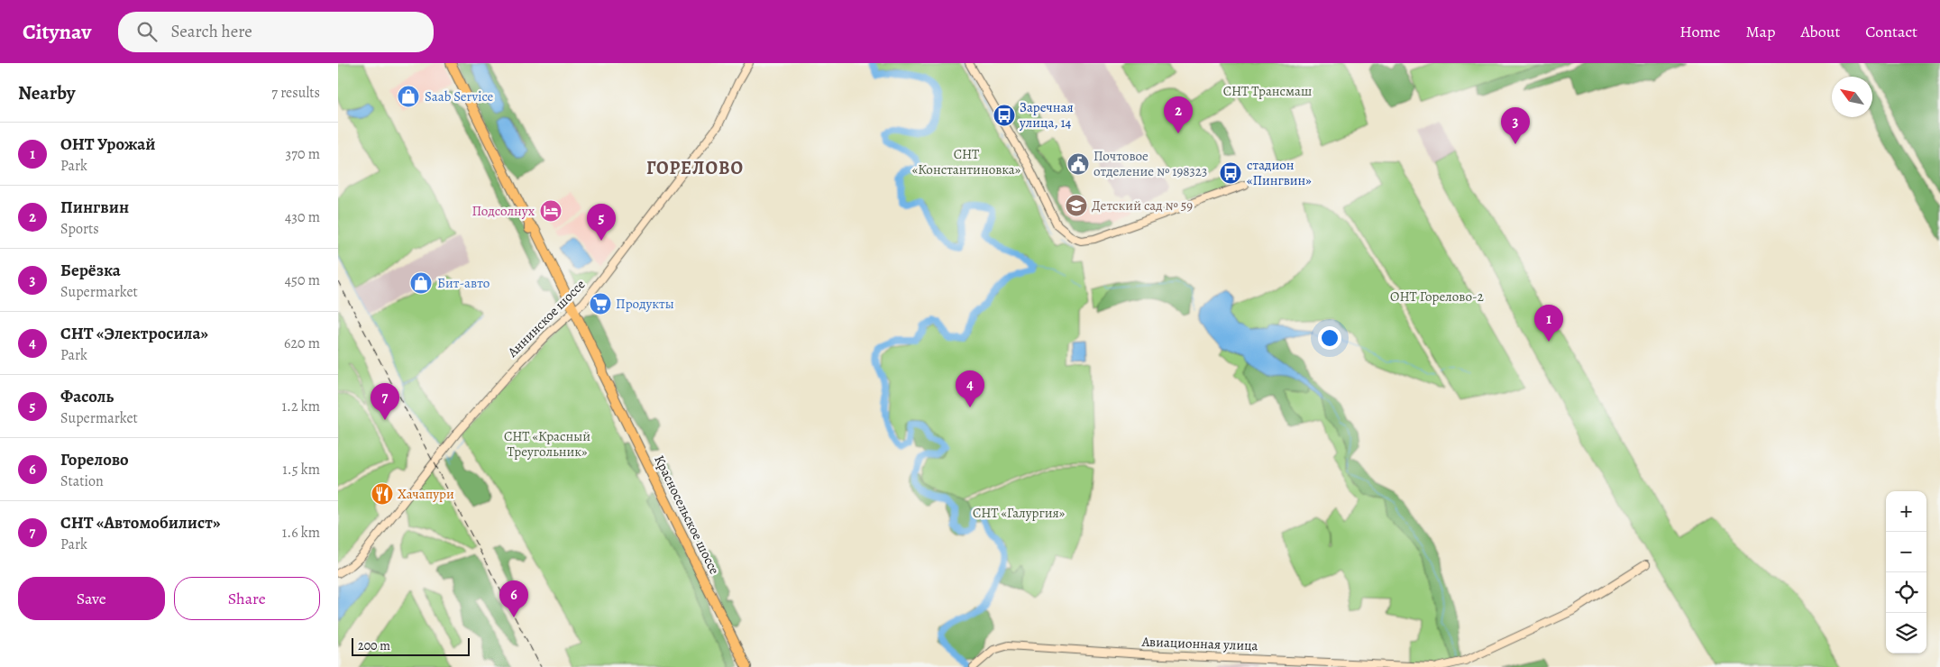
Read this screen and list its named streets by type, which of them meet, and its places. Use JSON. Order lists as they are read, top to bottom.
{
  "streets": {
    "highway": ["Красносельское шоссе"],
    "street": ["Аннинское шоссе", "Авиационная улица"]
  },
  "crossings": [
    ["Аннинское шоссе", "Красносельское шоссе"]
  ],
  "districts": ["ГОРЕЛОВО"],
  "parks": [
    "СНТ Трансмаш",
    "СНТ «Константиновка»",
    "ОНТ Горелово-2",
    "СНТ «Красный Треугольник»",
    "СНТ «Галургия»"
  ],
  "places": {
    "shop": ["Saab Service", "Бит-авто"],
    "bus stop": ["Заречная улица, 14", "стадион «Пингвин»"],
    "public building": ["Почтовое отделение № 198323"],
    "school or university": ["Детский сад № 59"],
    "hotel": ["Подсолнух"],
    "supermarket": ["Продукты"],
    "restaurant": ["Хачапури"]
  },
  "scale_bar": "200 m",
  "north": "top left",
  "page": {
    "header": "Citynav",
    "search": "Search here",
    "nav": [
      "Home",
      "Map",
      "About",
      "Contact"
    ],
    "heading": ["Nearby", "7 results"],
    "pins": [
      "2",
      "3",
      "5",
      "1",
      "4",
      "7",
      "6"
    ],
    "list": [
      {
        "mark": "1",
        "name": "ОНТ Урожай",
        "note": "Park",
        "value": "370 m"
      },
      {
        "mark": "2",
        "name": "Пингвин",
        "note": "Sports",
        "value": "430 m"
      },
      {
        "mark": "3",
        "name": "Берёзка",
        "note": "Supermarket",
        "value": "450 m"
      },
      {
        "mark": "4",
        "name": "СНТ «Электросила»",
        "note": "Park",
        "value": "620 m"
      },
      {
        "mark": "5",
        "name": "Фасоль",
        "note": "Supermarket",
        "value": "1.2 km"
      },
      {
        "mark": "6",
        "name": "Горелово",
        "note": "Station",
        "value": "1.5 km"
      },
      {
        "mark": "7",
        "name": "СНТ «Автомобилист»",
        "note": "Park",
        "value": "1.6 km"
      }
    ],
    "map_buttons": ["+", "−"],
    "buttons": ["Save", "Share"],
    "scale": "200 m"
  }
}
